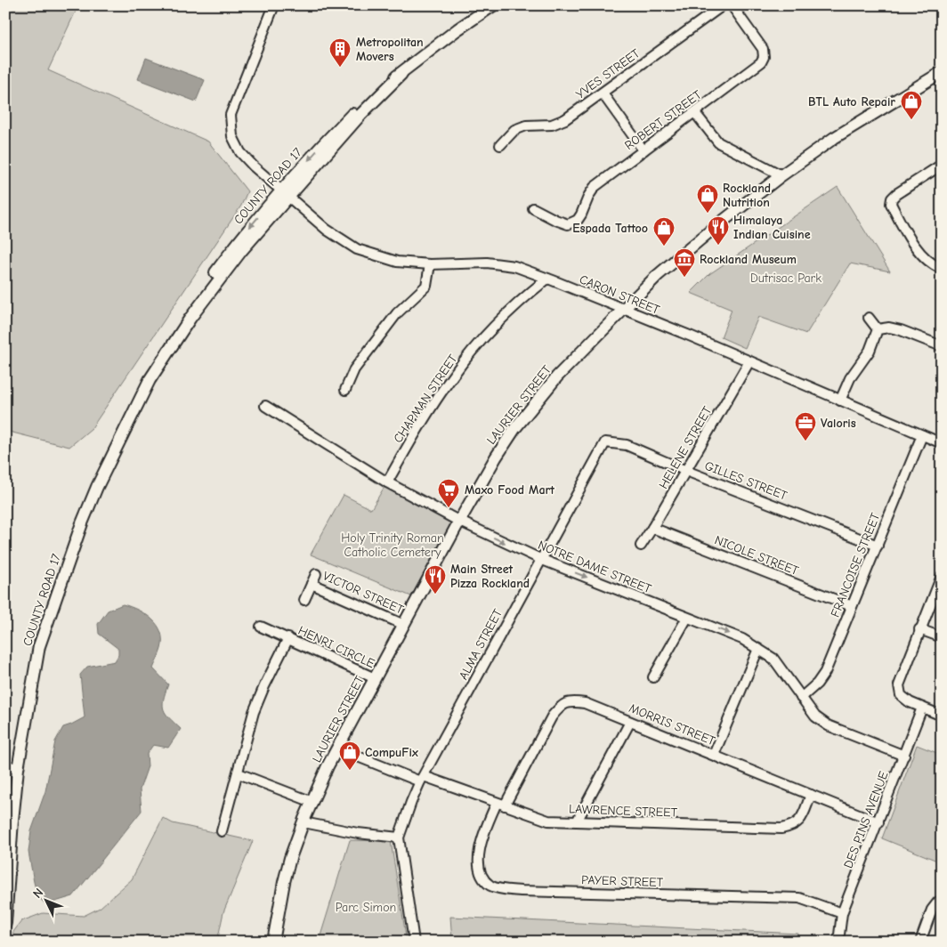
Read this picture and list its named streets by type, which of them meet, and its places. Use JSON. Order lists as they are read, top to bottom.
{
  "streets": {
    "main road": ["COUNTY ROAD 17", "LAURIER STREET"],
    "street": [
      "YVES STREET",
      "ROBERT STREET",
      "CARON STREET",
      "CHAPMAN STREET",
      "HELENE STREET",
      "GILLES STREET",
      "NICOLE STREET",
      "FRANCOISE STREET",
      "NOTRE DAME STREET",
      "VICTOR STREET",
      "ALMA STREET",
      "HENRI CIRCLE",
      "MORRIS STREET",
      "LAWRENCE STREET",
      "DES PINS AVENUE",
      "PAYER STREET"
    ]
  },
  "crossings": [
    ["COUNTY ROAD 17", "CARON STREET"],
    ["CARON STREET", "CHAPMAN STREET"],
    ["CARON STREET", "LAURIER STREET"],
    ["CARON STREET", "HELENE STREET"],
    ["CARON STREET", "FRANCOISE STREET"],
    ["CHAPMAN STREET", "NOTRE DAME STREET"],
    ["LAURIER STREET", "NOTRE DAME STREET"],
    ["LAURIER STREET", "VICTOR STREET"],
    ["LAURIER STREET", "HENRI CIRCLE"],
    ["HELENE STREET", "GILLES STREET"],
    ["HELENE STREET", "NICOLE STREET"],
    ["GILLES STREET", "FRANCOISE STREET"],
    ["GILLES STREET", "ALMA STREET"],
    ["NICOLE STREET", "FRANCOISE STREET"],
    ["FRANCOISE STREET", "NOTRE DAME STREET"],
    ["NOTRE DAME STREET", "ALMA STREET"],
    ["NOTRE DAME STREET", "DES PINS AVENUE"],
    ["ALMA STREET", "LAWRENCE STREET"],
    ["MORRIS STREET", "LAWRENCE STREET"],
    ["MORRIS STREET", "DES PINS AVENUE"],
    ["MORRIS STREET", "PAYER STREET"],
    ["LAWRENCE STREET", "PAYER STREET"],
    ["DES PINS AVENUE", "PAYER STREET"]
  ],
  "one_way": ["NOTRE DAME STREET"],
  "parks": ["Dutrisac Park", "Holy Trinity Roman Catholic Cemetery", "Parc Simon"],
  "places": {
    "building": ["Metropolitan Movers"],
    "shop": [
      "BTL Auto Repair",
      "Rockland Nutrition",
      "Espada Tattoo",
      "CompuFix"
    ],
    "restaurant": ["Himalaya Indian Cuisine", "Main Street Pizza Rockland"],
    "museum": ["Rockland Museum"],
    "office": ["Valoris"],
    "supermarket": ["Maxo Food Mart"]
  },
  "north": "top left"
}
